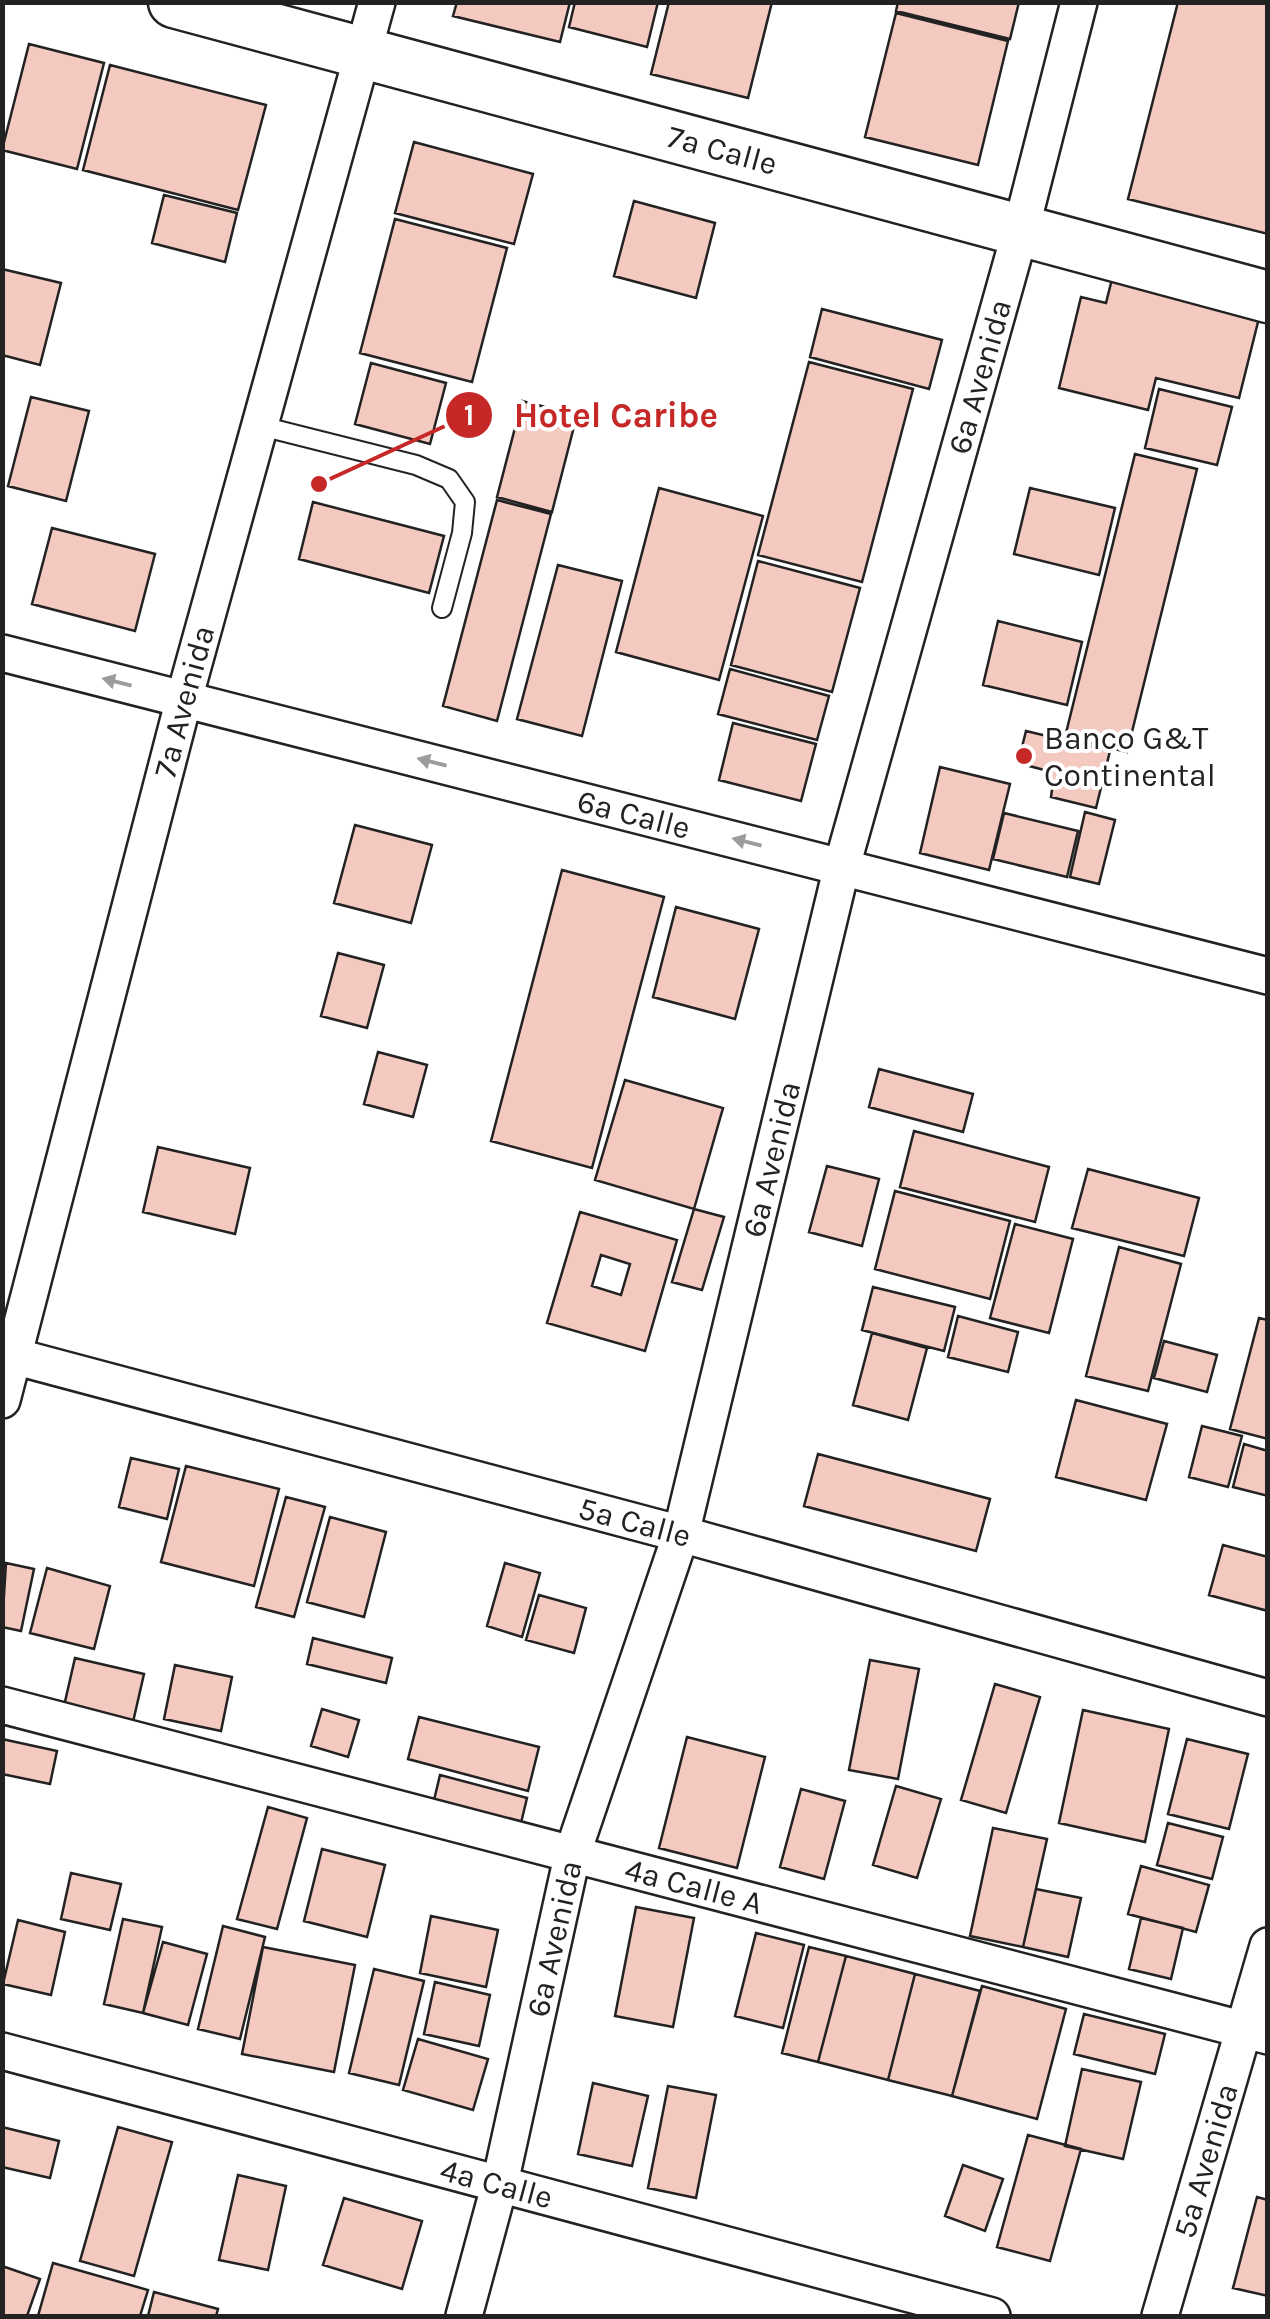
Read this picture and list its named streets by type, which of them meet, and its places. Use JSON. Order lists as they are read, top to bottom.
{
  "streets": {
    "street": [
      "7a Calle",
      "6a Avenida",
      "7a Avenida",
      "6a Calle",
      "5a Calle",
      "4a Calle A",
      "5a Avenida",
      "4a Calle"
    ]
  },
  "crossings": [
    ["7a Calle", "6a Avenida"],
    ["7a Calle", "7a Avenida"],
    ["6a Avenida", "6a Calle"],
    ["6a Avenida", "5a Calle"],
    ["6a Avenida", "4a Calle A"],
    ["6a Avenida", "4a Calle"],
    ["7a Avenida", "6a Calle"],
    ["7a Avenida", "5a Calle"],
    ["4a Calle A", "5a Avenida"]
  ],
  "one_way": ["6a Calle"],
  "places": ["Hotel Caribe", "Banco G&T Continental"]
}
